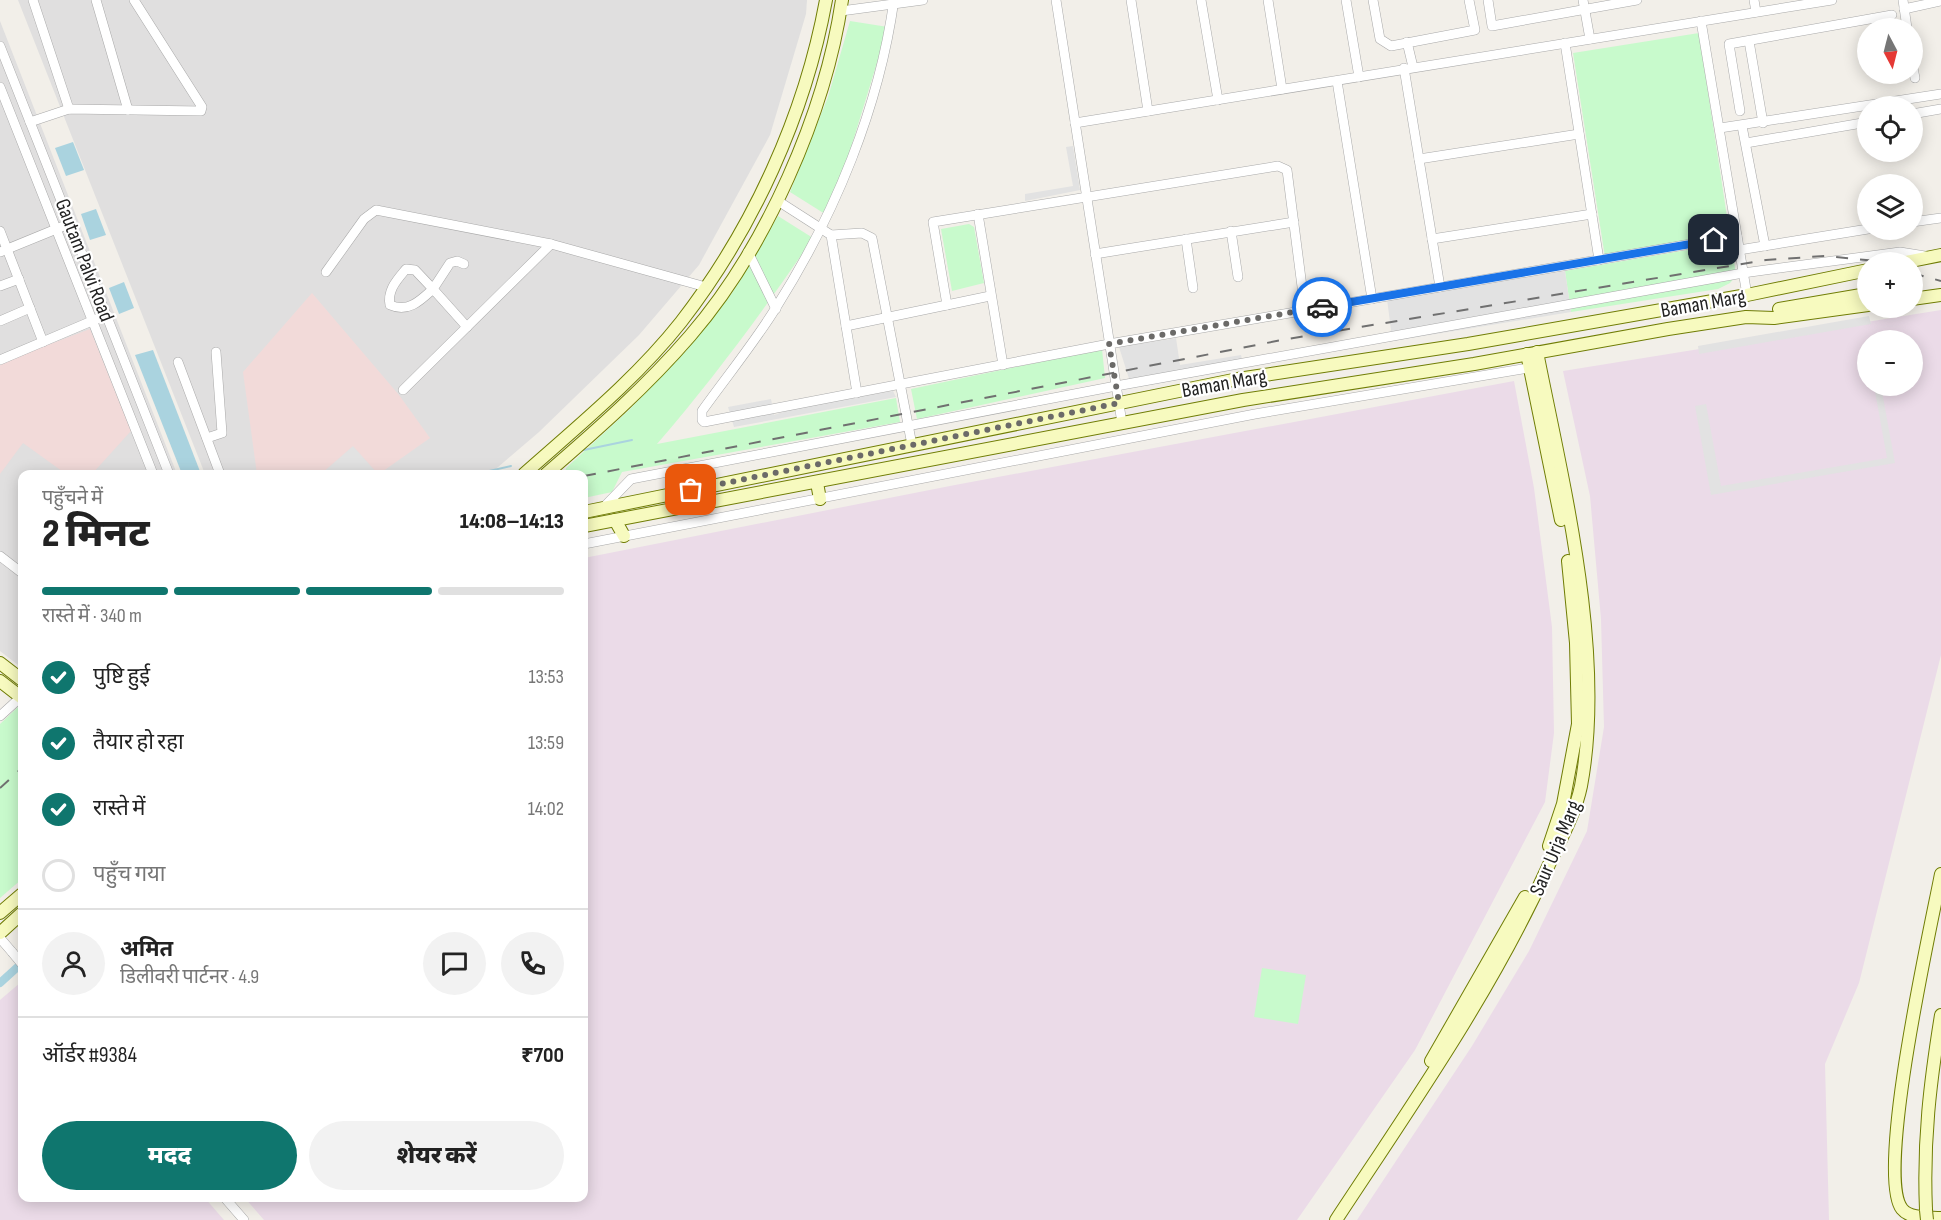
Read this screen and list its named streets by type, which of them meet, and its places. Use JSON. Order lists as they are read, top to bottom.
{
  "streets": {
    "main road": ["Baman Marg", "Saur Urja Marg"],
    "street": ["Gautam Palvi Road"]
  },
  "crossings": [
    ["Baman Marg", "Saur Urja Marg"]
  ],
  "north": "bottom",
  "page": {
    "map_buttons": ["+", "−"],
    "heading": ["2 मिनट", "पहुँचने में", "14:08–14:13"],
    "panel": [
      "अमित",
      "डिलीवरी पार्टनर · 4.9",
      "ऑर्डर #9384",
      "₹700"
    ],
    "bar": "रास्ते में · 340 m",
    "list": [
      ["पुष्टि हुई", "13:53"],
      ["तैयार हो रहा", "13:59"],
      ["रास्ते में", "14:02"],
      "पहुँच गया"
    ],
    "buttons": ["मदद", "शेयर करें"]
  }
}
